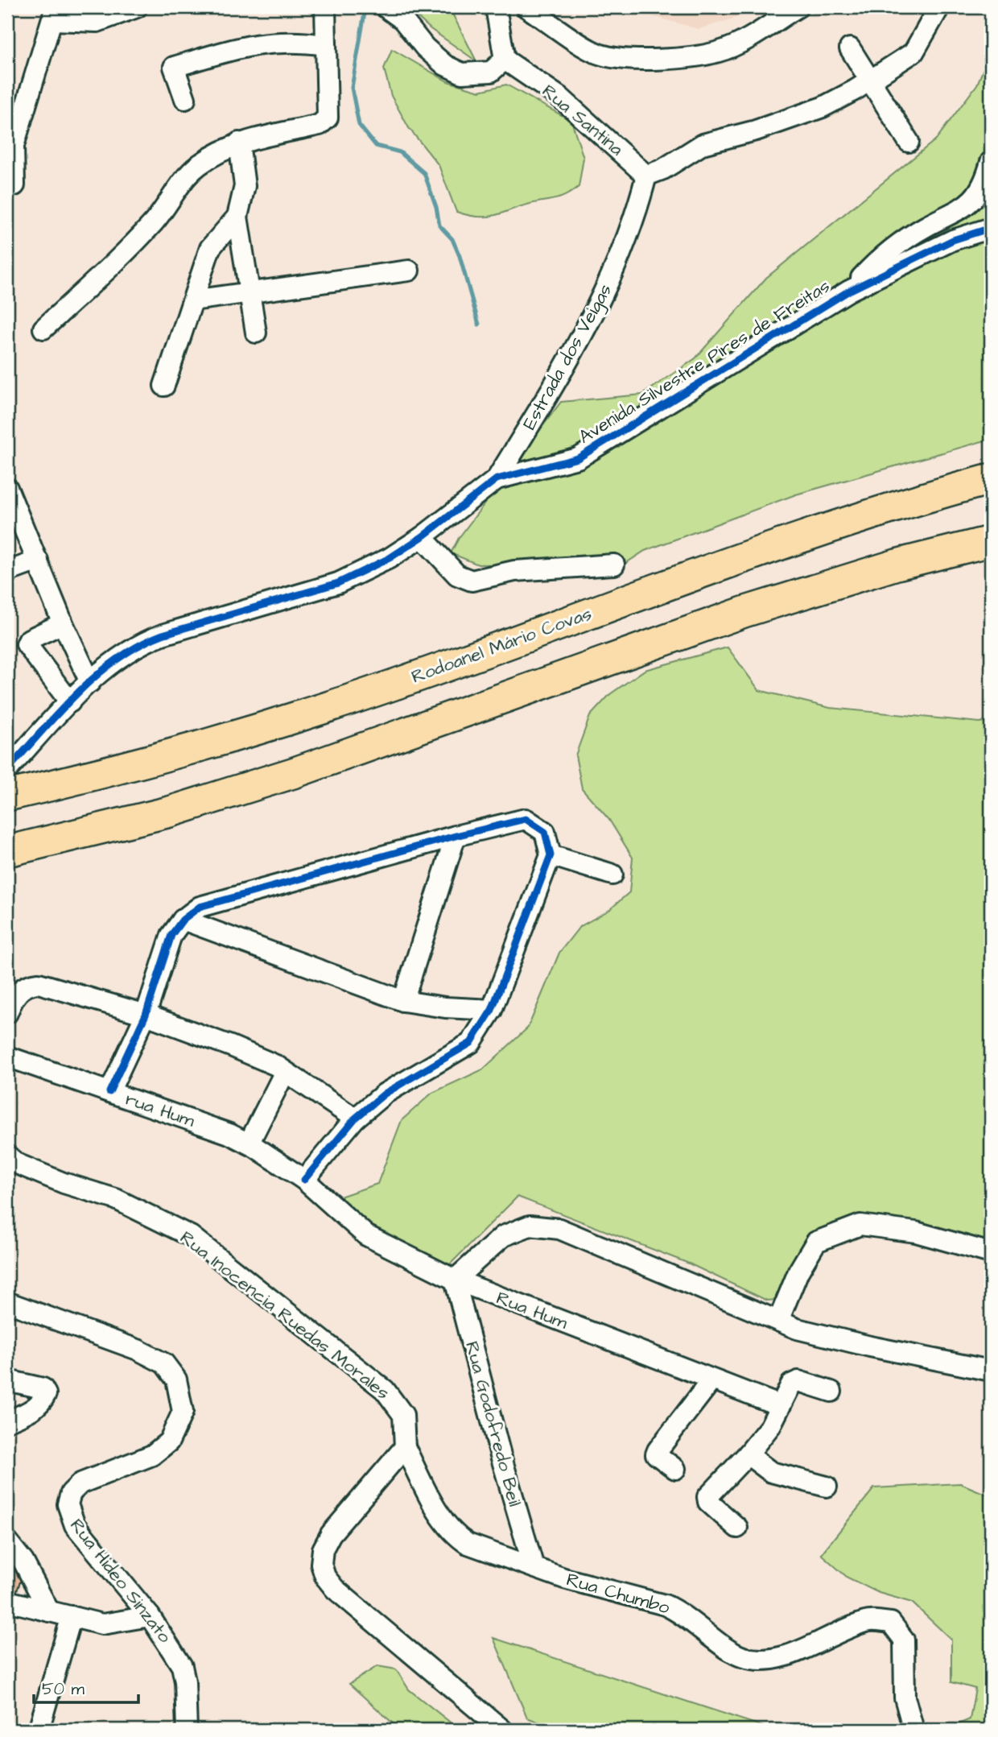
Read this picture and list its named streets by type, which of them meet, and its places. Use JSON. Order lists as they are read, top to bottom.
{
  "streets": {
    "highway": ["Rodoanel Mário Covas"],
    "street": [
      "Rua Santina",
      "Estrada dos Veigas",
      "Avenida Silvestre Pires de Freitas",
      "rua Hum",
      "Rua Hum",
      "Rua Inocencia Ruedas Morales",
      "Rua Godofredo Beil",
      "Rua Hideo Sinzato",
      "Rua Chumbo"
    ]
  },
  "crossings": [
    ["Rua Santina", "Estrada dos Veigas"],
    ["Estrada dos Veigas", "Avenida Silvestre Pires de Freitas"],
    ["rua Hum", "Rua Hum"],
    ["Rua Hum", "Rua Godofredo Beil"],
    ["Rua Inocencia Ruedas Morales", "Rua Chumbo"],
    ["Rua Godofredo Beil", "Rua Chumbo"]
  ],
  "scale_bar": "50 m"
}
